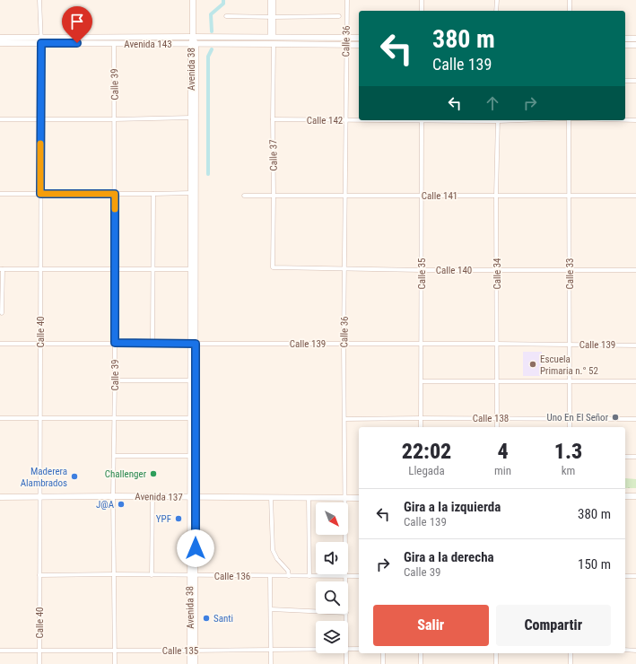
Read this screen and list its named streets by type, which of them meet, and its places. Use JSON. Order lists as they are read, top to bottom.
{
  "streets": {
    "main road": ["Avenida 143", "Avenida 38", "Avenida 137"],
    "street": [
      "Calle 36",
      "Calle 39",
      "Calle 142",
      "Calle 37",
      "Calle 141",
      "Calle 140",
      "Calle 35",
      "Calle 34",
      "Calle 33",
      "Calle 40",
      "Calle 139",
      "Calle 138",
      "Calle 136",
      "Calle 135"
    ]
  },
  "crossings": [
    ["Calle 36", "Avenida 143"],
    ["Calle 36", "Calle 142"],
    ["Calle 36", "Calle 141"],
    ["Calle 36", "Calle 140"],
    ["Calle 36", "Calle 139"],
    ["Calle 36", "Calle 138"],
    ["Calle 36", "Avenida 137"],
    ["Calle 36", "Calle 136"],
    ["Avenida 143", "Avenida 38"],
    ["Avenida 143", "Calle 39"],
    ["Avenida 143", "Calle 37"],
    ["Avenida 143", "Calle 40"],
    ["Avenida 38", "Calle 139"],
    ["Avenida 38", "Avenida 137"],
    ["Avenida 38", "Calle 136"],
    ["Avenida 38", "Calle 135"],
    ["Calle 39", "Calle 139"],
    ["Calle 39", "Avenida 137"],
    ["Calle 39", "Calle 136"],
    ["Calle 39", "Calle 135"],
    ["Calle 142", "Calle 37"],
    ["Calle 37", "Calle 141"],
    ["Calle 37", "Calle 140"],
    ["Calle 141", "Calle 35"],
    ["Calle 141", "Calle 34"],
    ["Calle 141", "Calle 33"],
    ["Calle 140", "Calle 35"],
    ["Calle 140", "Calle 34"],
    ["Calle 140", "Calle 33"],
    ["Calle 35", "Calle 139"],
    ["Calle 35", "Calle 138"],
    ["Calle 34", "Calle 139"],
    ["Calle 34", "Calle 138"],
    ["Calle 33", "Calle 139"],
    ["Calle 33", "Calle 138"],
    ["Calle 40", "Calle 139"],
    ["Calle 40", "Avenida 137"],
    ["Calle 40", "Calle 136"],
    ["Calle 40", "Calle 135"]
  ],
  "places": [
    "Escuela Primaria n.° 52",
    "Uno En El Señor",
    "Challenger",
    "Maderera Alambrados",
    "J@A",
    "YPF",
    "Santi"
  ],
  "north": "bottom right",
  "page": {
    "turn": ["380 m", "Calle 139"],
    "eta": [
      "22:02",
      "Llegada",
      "4",
      "min",
      "1.3",
      "km"
    ],
    "list": [
      {
        "name": "Gira a la izquierda",
        "note": "Calle 139",
        "value": "380 m"
      },
      {
        "name": "Gira a la derecha",
        "note": "Calle 39",
        "value": "150 m"
      }
    ],
    "buttons": ["Salir", "Compartir"]
  }
}
